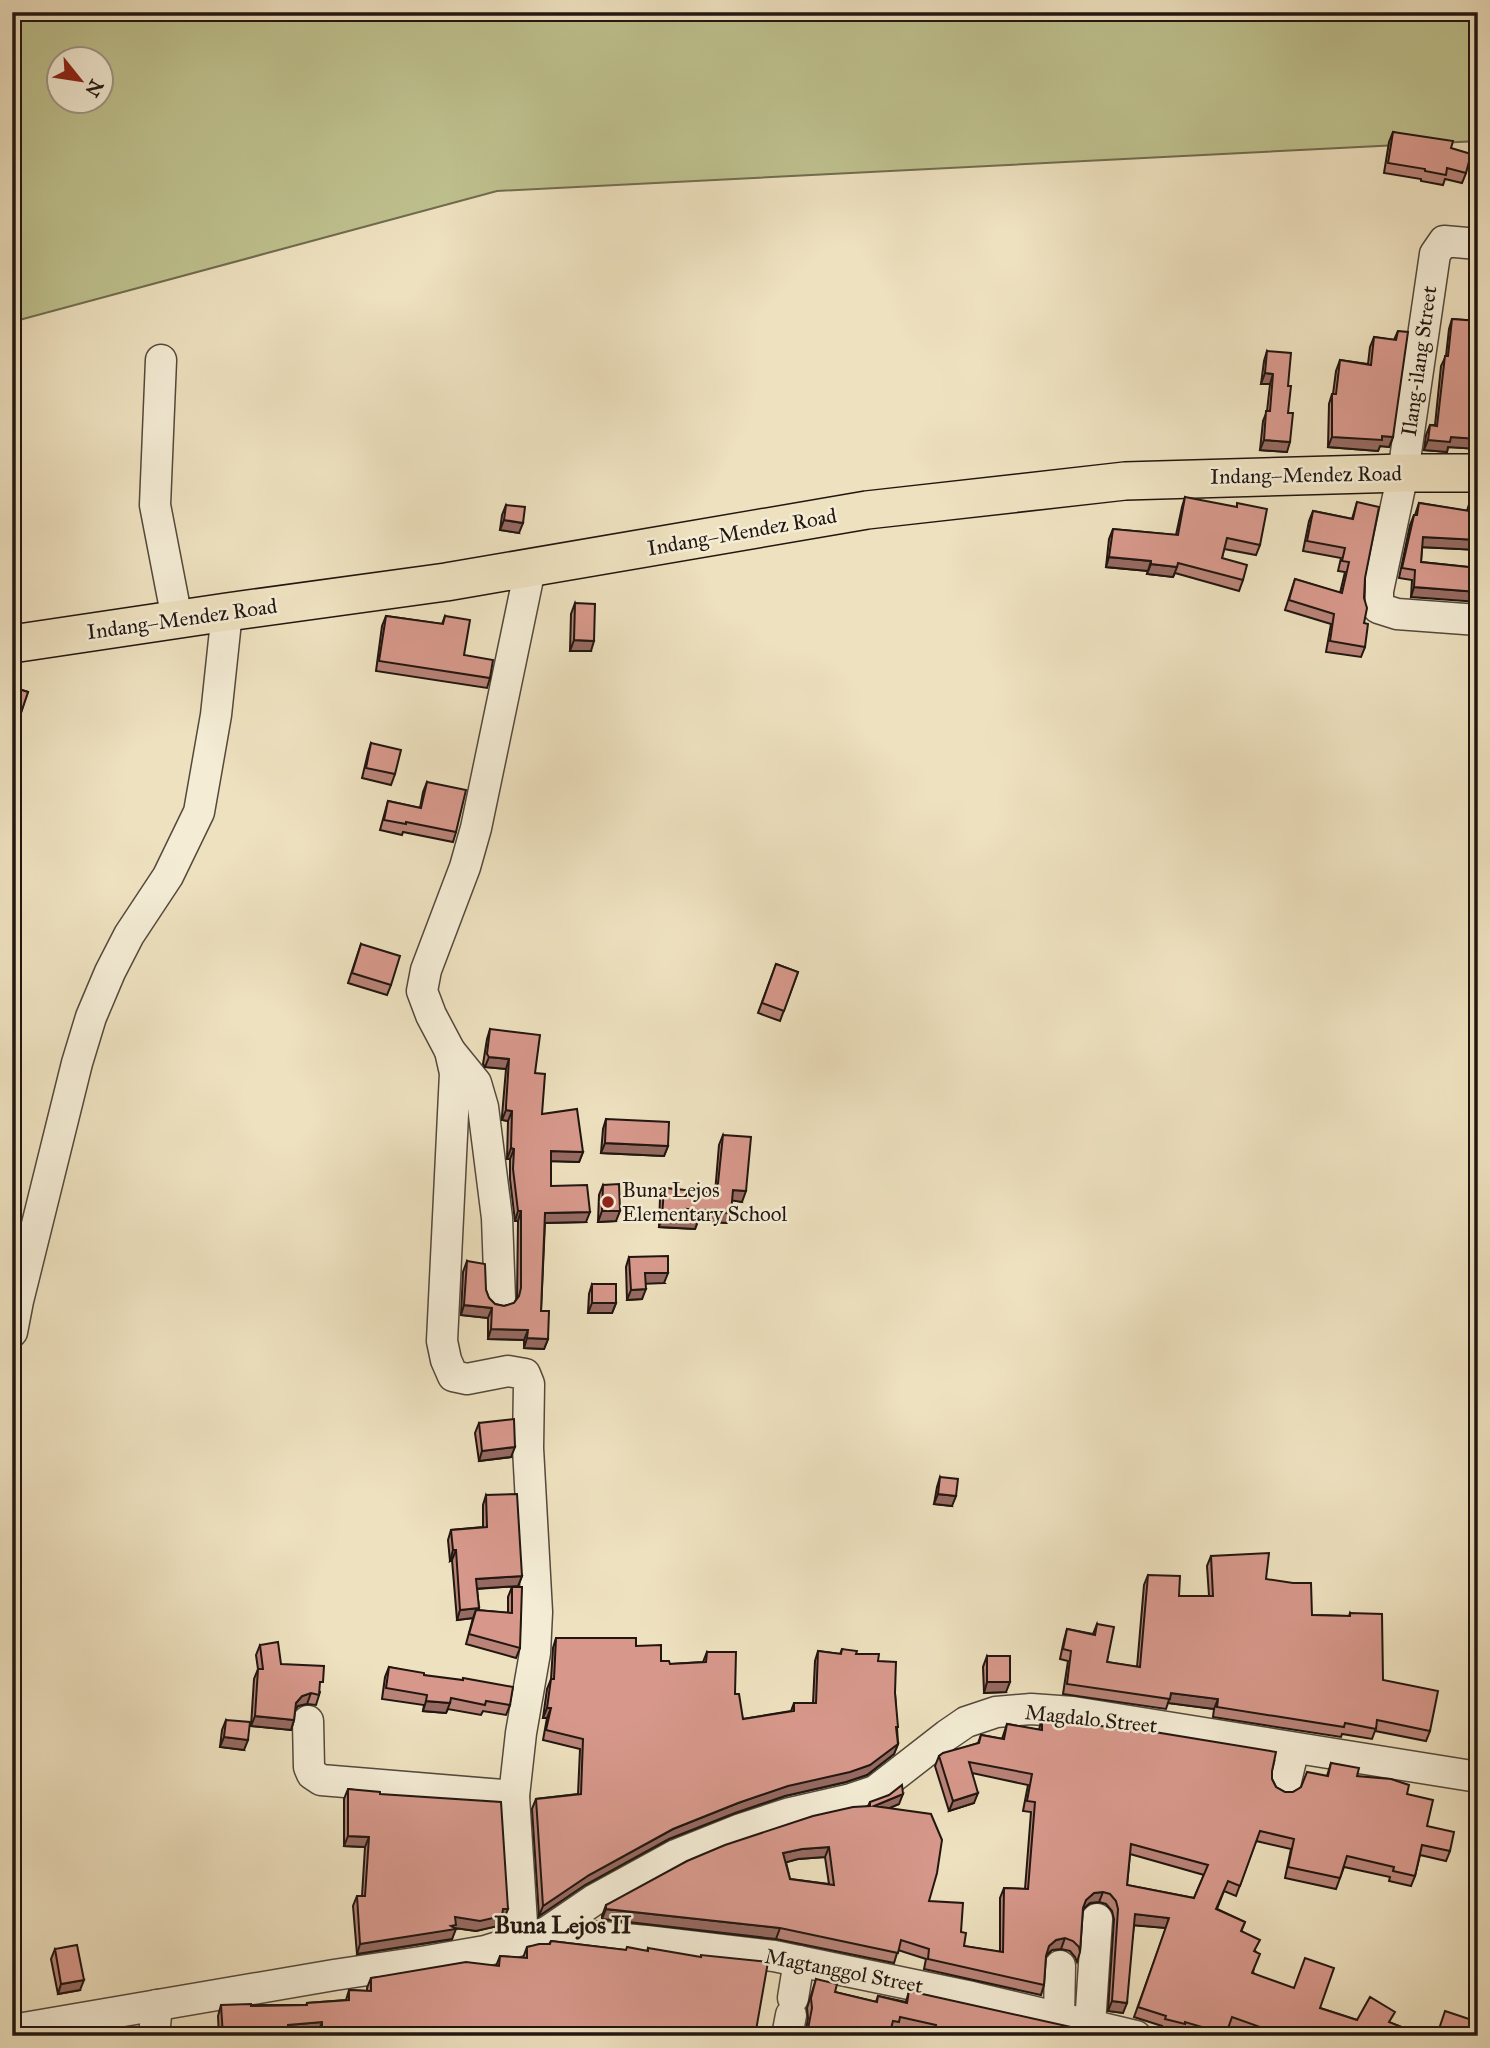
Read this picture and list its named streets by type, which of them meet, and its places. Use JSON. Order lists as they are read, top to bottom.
{
  "streets": {
    "main road": ["Indang–Mendez Road"],
    "street": ["Ilang-ilang Street", "Magdalo Street", "Magtanggol Street"]
  },
  "crossings": [
    ["Ilang-ilang Street", "Indang–Mendez Road"],
    ["Magdalo Street", "Magtanggol Street"]
  ],
  "districts": ["Buna Lejos II"],
  "places": ["Buna Lejos Elementary School"],
  "north": "bottom right"
}
